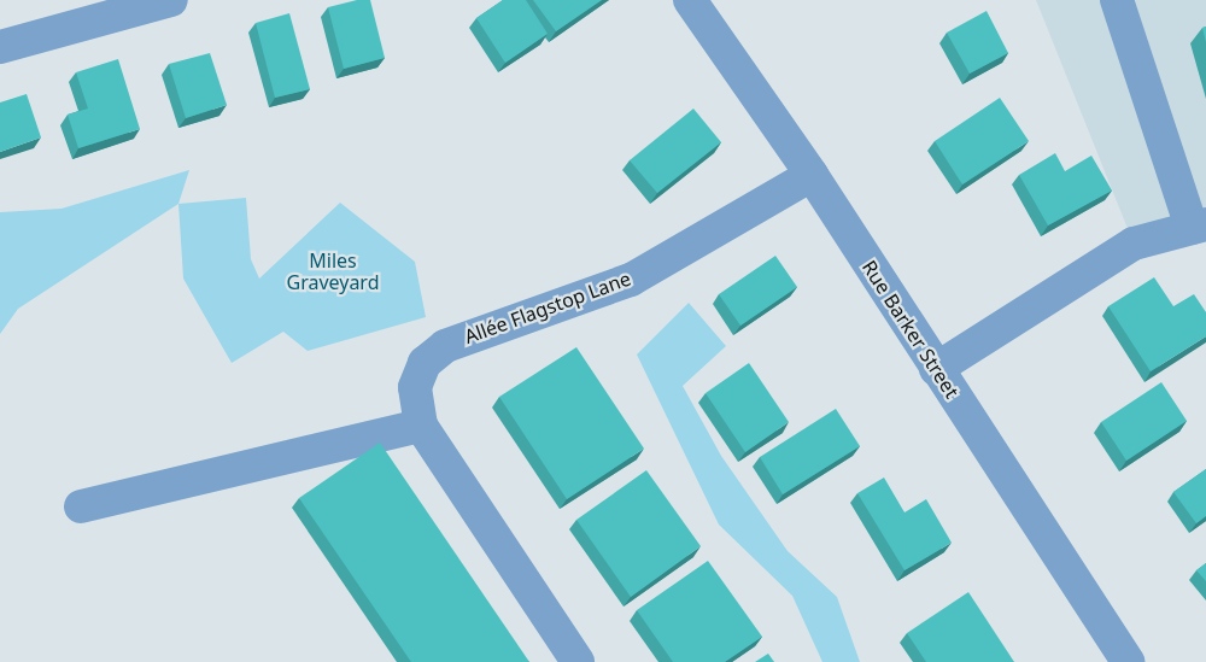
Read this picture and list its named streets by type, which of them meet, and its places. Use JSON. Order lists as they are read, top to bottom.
{
  "streets": {
    "street": ["Allée Flagstop Lane", "Rue Barker Street"]
  },
  "crossings": [
    ["Allée Flagstop Lane", "Rue Barker Street"]
  ],
  "parks": ["Miles Graveyard"]
}
